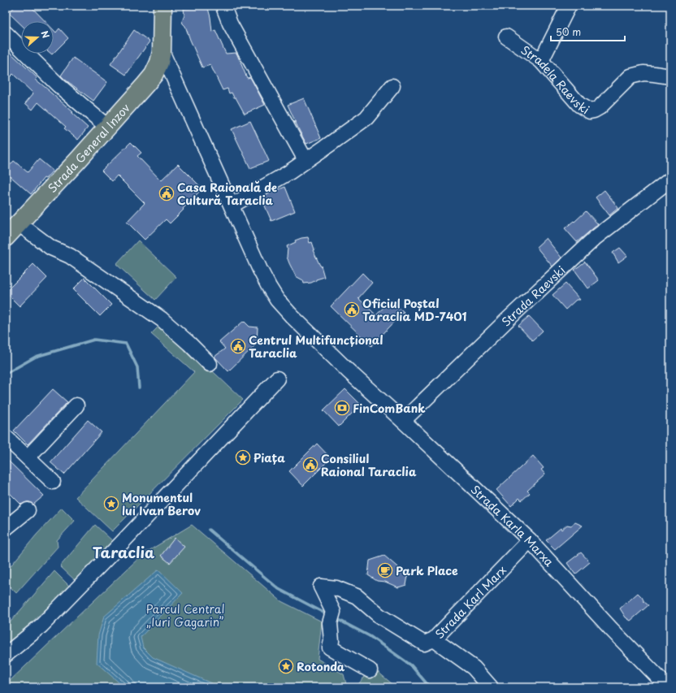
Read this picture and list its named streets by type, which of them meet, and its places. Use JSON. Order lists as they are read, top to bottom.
{
  "streets": {
    "main road": ["Strada General Inzov"],
    "street": [
      "Stradela Raevski",
      "Strada Raevski",
      "Strada Karla Marxa",
      "Strada Karl Marx"
    ]
  },
  "crossings": [
    ["Strada General Inzov", "Strada Karla Marxa"],
    ["Strada Raevski", "Strada Karla Marxa"],
    ["Strada Karla Marxa", "Strada Karl Marx"]
  ],
  "districts": ["Taraclia"],
  "parks": ["Parcul Central „Iuri Gagarin”"],
  "places": {
    "public building": [
      "Casa Raională de Cultură Taraclia",
      "Oficiul Poștal Taraclia MD-7401",
      "Centrul Multifuncțional Taraclia",
      "Consiliul Raional Taraclia"
    ],
    "bank": ["FinComBank"],
    "place": ["Piața", "Monumentul lui Ivan Berov", "Rotonda"],
    "cafe": ["Park Place"]
  },
  "scale_bar": "50 m",
  "north": "right"
}
